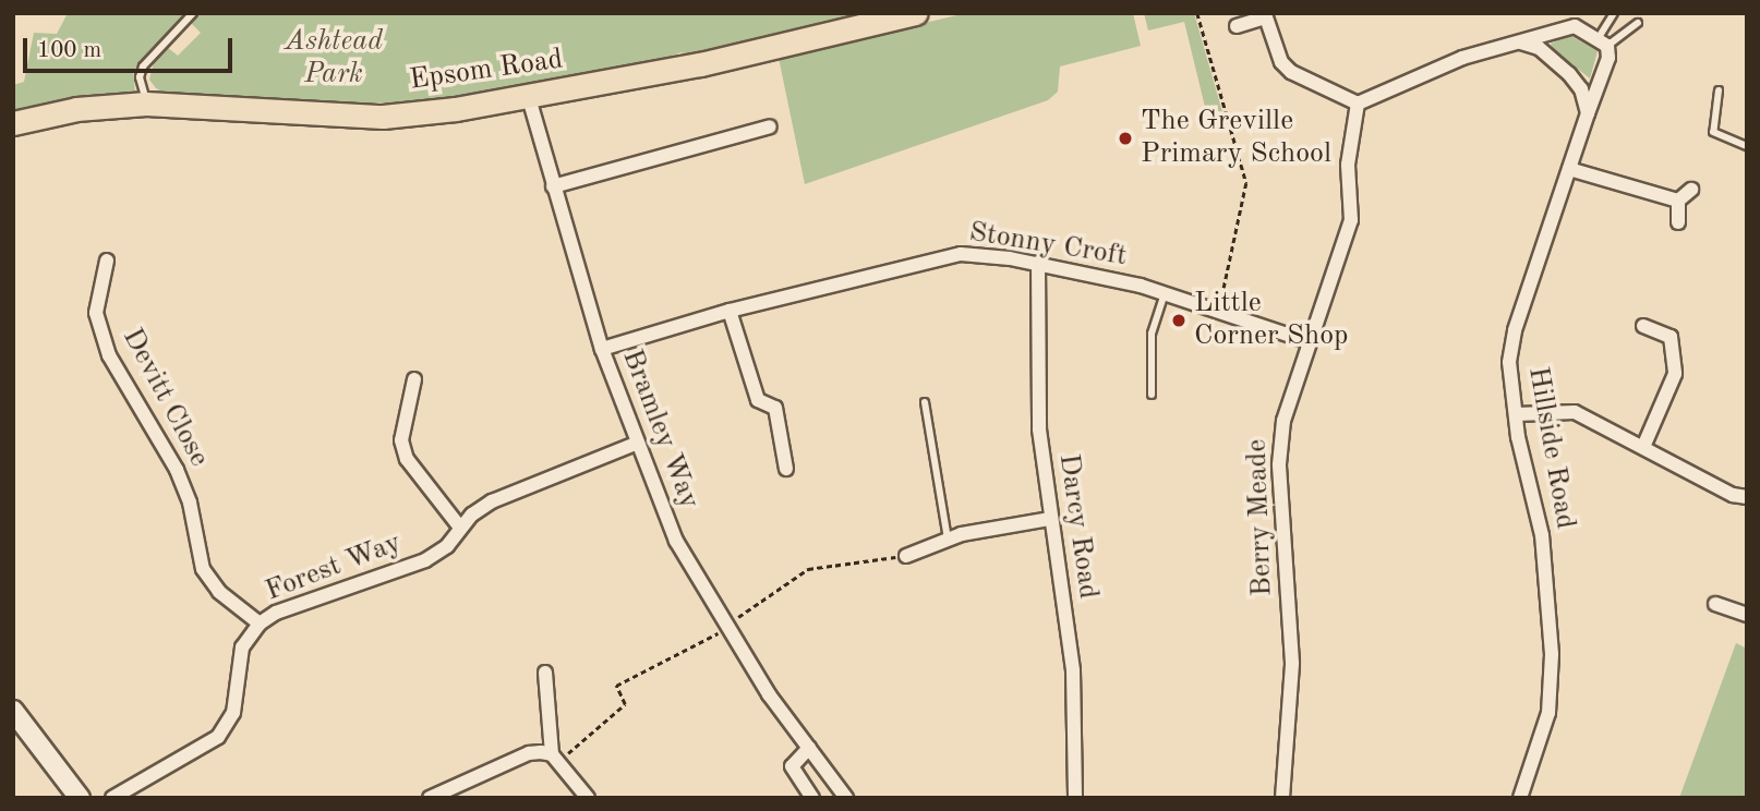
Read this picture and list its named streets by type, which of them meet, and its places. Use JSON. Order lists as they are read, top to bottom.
{
  "streets": {
    "highway": ["Epsom Road"],
    "street": [
      "Stonny Croft",
      "Devitt Close",
      "Bramley Way",
      "Hillside Road",
      "Berry Meade",
      "Darcy Road",
      "Forest Way"
    ]
  },
  "crossings": [
    ["Epsom Road", "Bramley Way"],
    ["Stonny Croft", "Bramley Way"],
    ["Stonny Croft", "Berry Meade"],
    ["Stonny Croft", "Darcy Road"],
    ["Devitt Close", "Forest Way"],
    ["Bramley Way", "Forest Way"]
  ],
  "parks": ["Ashtead Park"],
  "places": ["The Greville Primary School", "Little Corner Shop"],
  "scale_bar": "100 m"
}
